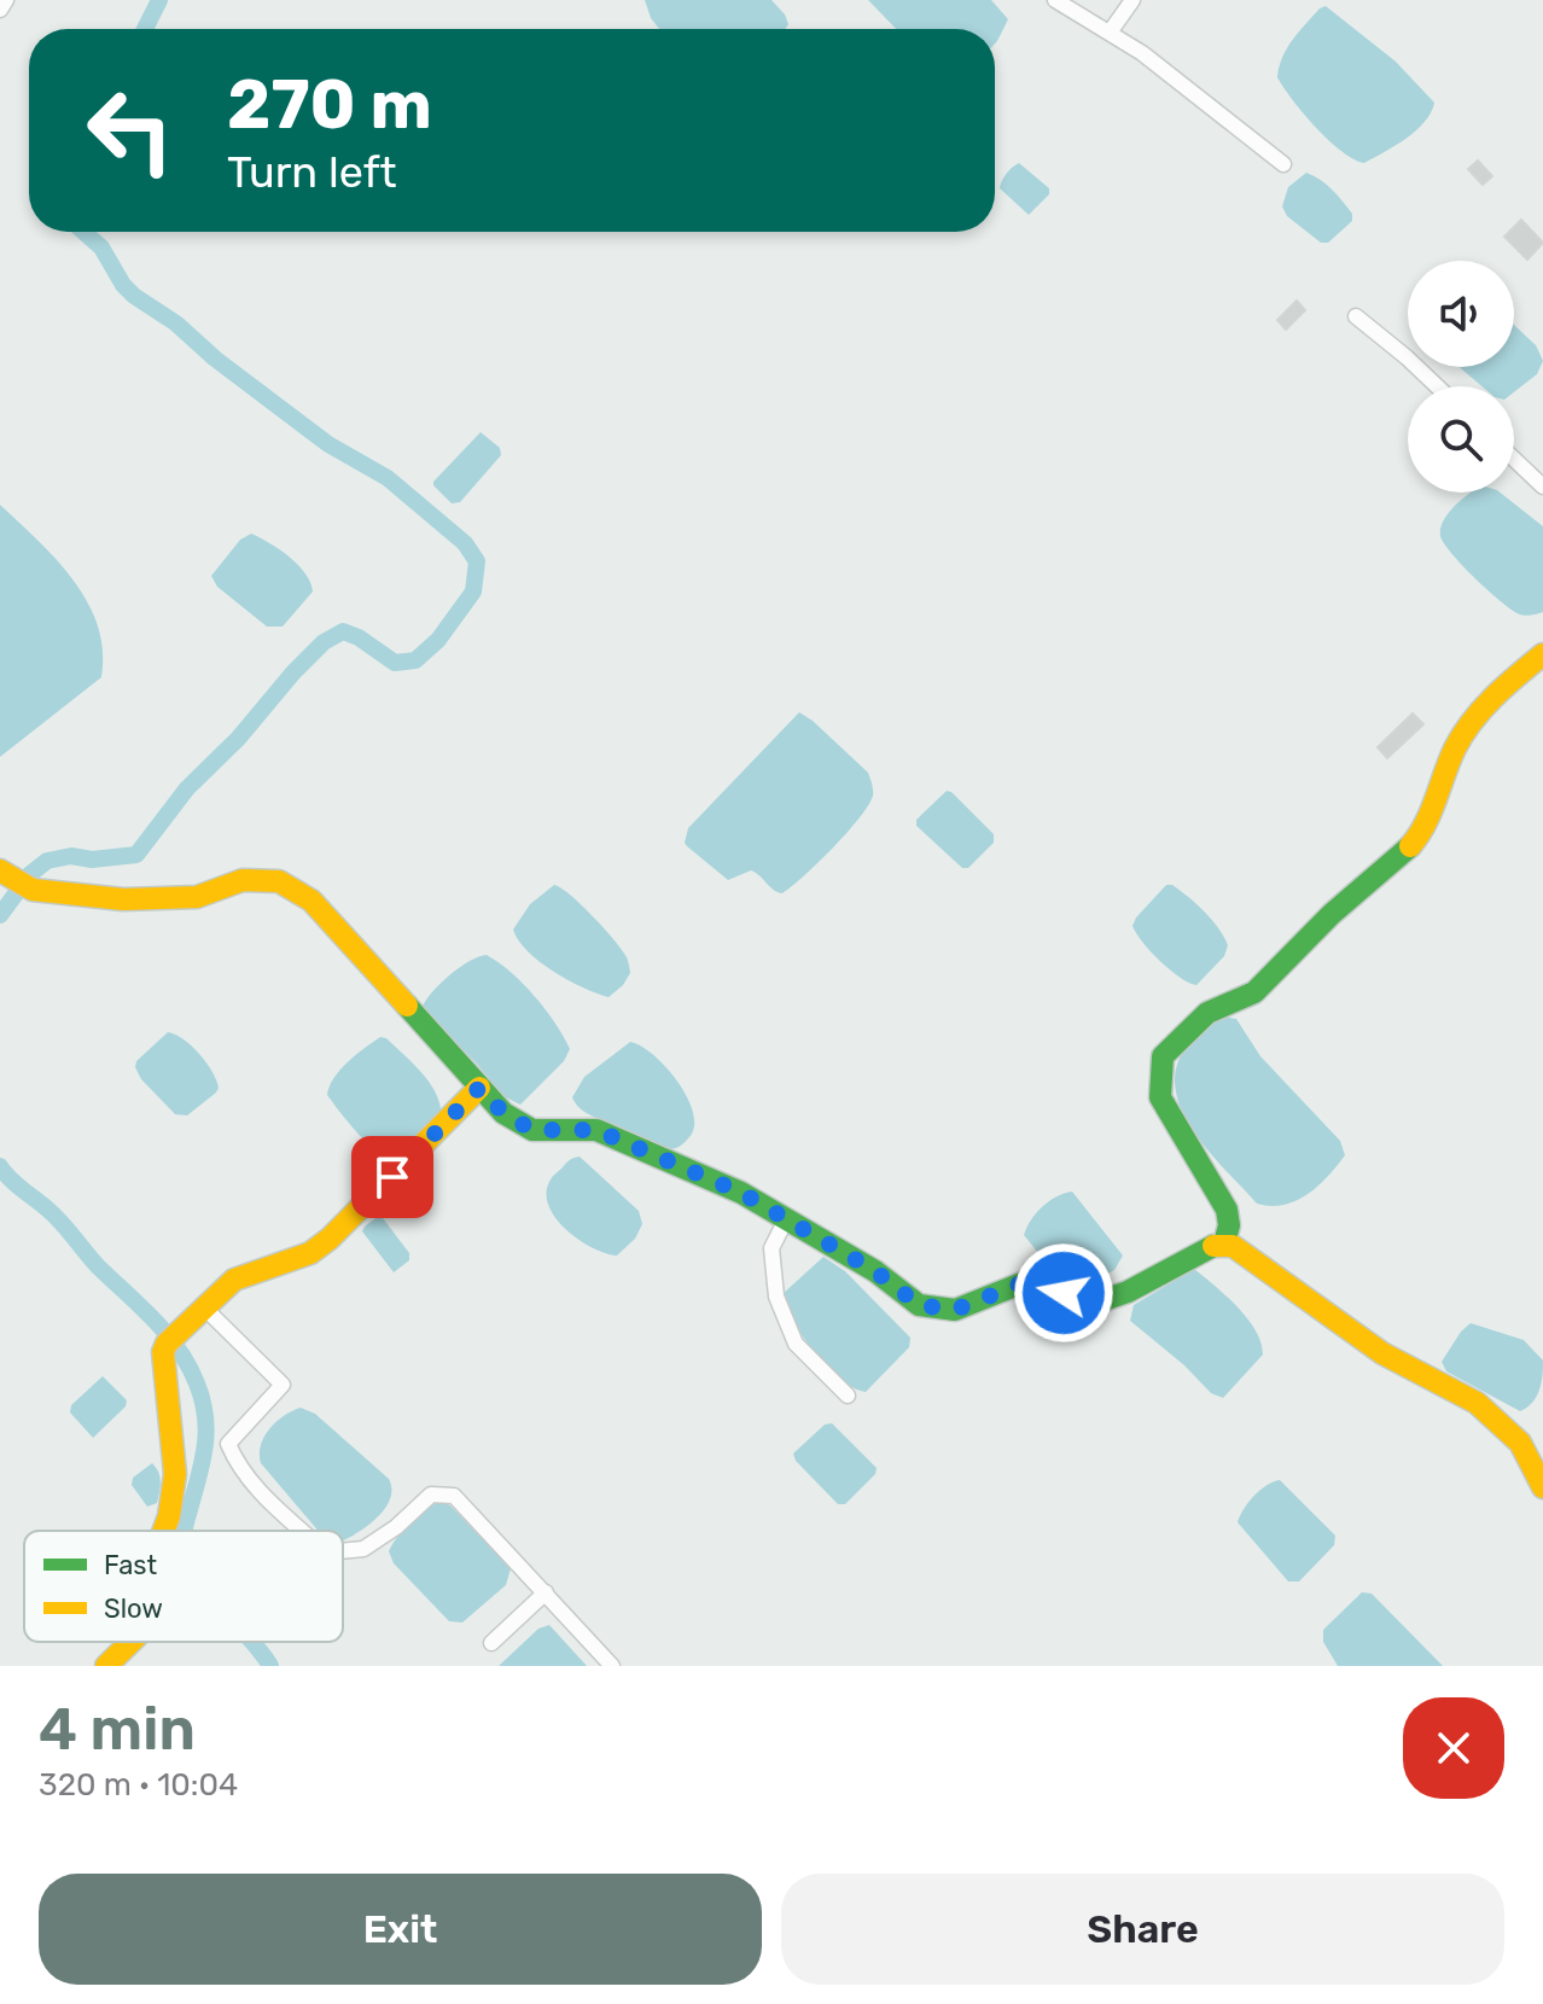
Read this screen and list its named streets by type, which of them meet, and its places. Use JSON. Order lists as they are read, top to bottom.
{
  "legend": ["Fast", "Slow"],
  "page": {
    "turn": ["270 m", "Turn left"],
    "heading": ["4 min", "320 m · 10:04"],
    "buttons": ["Exit", "Share"]
  }
}
